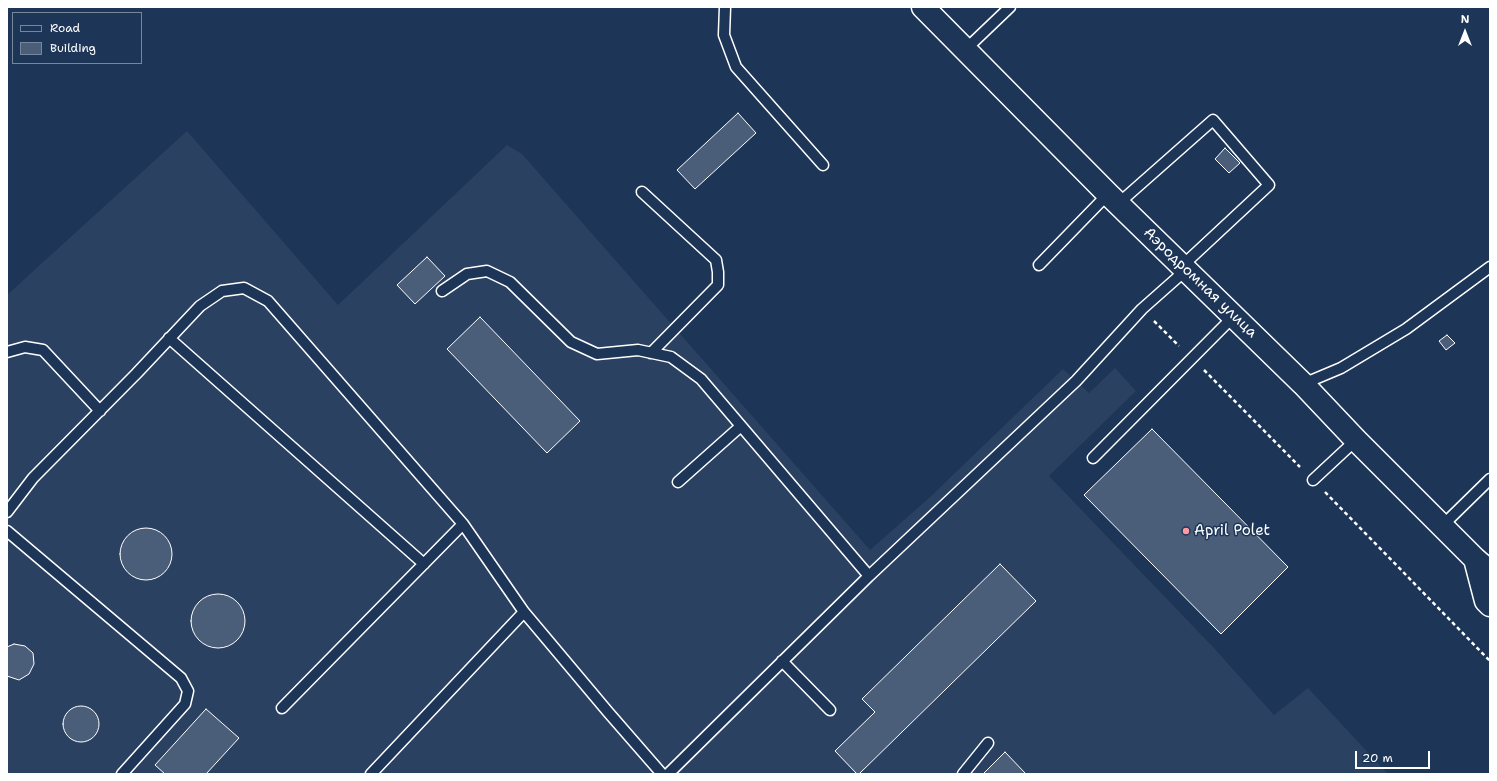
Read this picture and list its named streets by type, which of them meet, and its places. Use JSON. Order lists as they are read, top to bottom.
{
  "streets": {
    "street": ["Аэродромная улица"]
  },
  "places": ["April Polet"],
  "legend": ["Road", "Building"],
  "scale_bar": "20 m",
  "north": "top"
}
